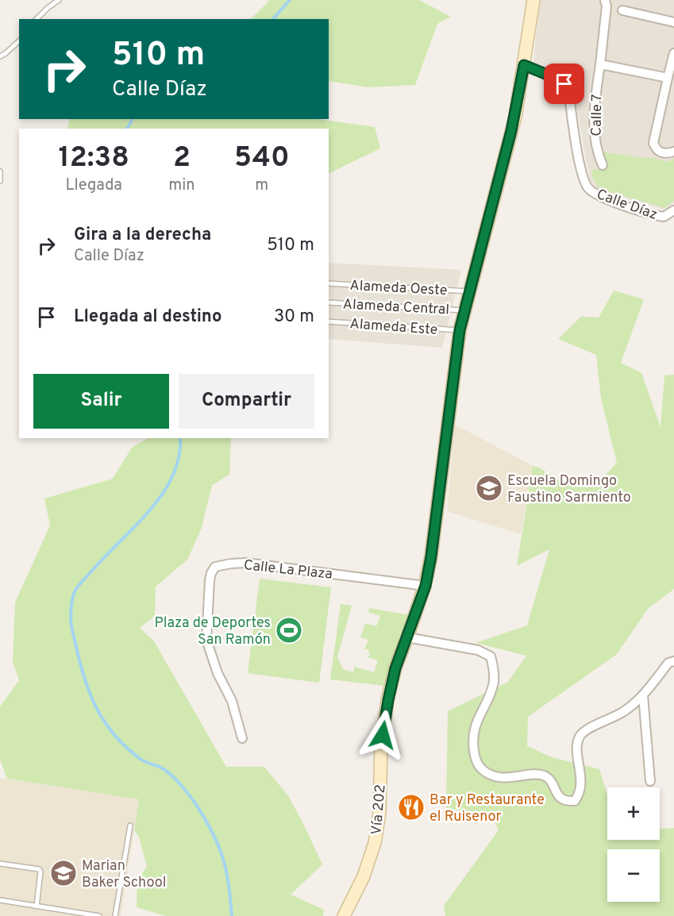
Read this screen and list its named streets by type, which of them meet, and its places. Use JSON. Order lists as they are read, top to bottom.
{
  "streets": {
    "main road": ["Vía 202"],
    "street": ["Calle 7", "Calle Díaz", "Calle La Plaza"],
    "lane": ["Alameda Oeste", "Alameda Central", "Alameda Este"]
  },
  "crossings": [
    ["Calle Díaz", "Vía 202"],
    ["Alameda Oeste", "Vía 202"],
    ["Alameda Central", "Vía 202"],
    ["Alameda Este", "Vía 202"],
    ["Calle La Plaza", "Vía 202"]
  ],
  "places": {
    "school or university": ["Escuela Domingo Faustino Sarmiento", "Marian Baker School"],
    "sports": ["Plaza de Deportes San Ramón"],
    "restaurant": ["Bar y Restaurante el Ruisenor"]
  },
  "page": {
    "turn": ["510 m", "Calle Díaz"],
    "eta": [
      "12:38",
      "Llegada",
      "2",
      "min",
      "540",
      "m"
    ],
    "list": [
      {
        "name": "Gira a la derecha",
        "note": "Calle Díaz",
        "value": "510 m"
      },
      {
        "name": "Llegada al destino",
        "value": "30 m"
      }
    ],
    "buttons": ["Salir", "Compartir"],
    "map_buttons": ["+", "−"]
  }
}
